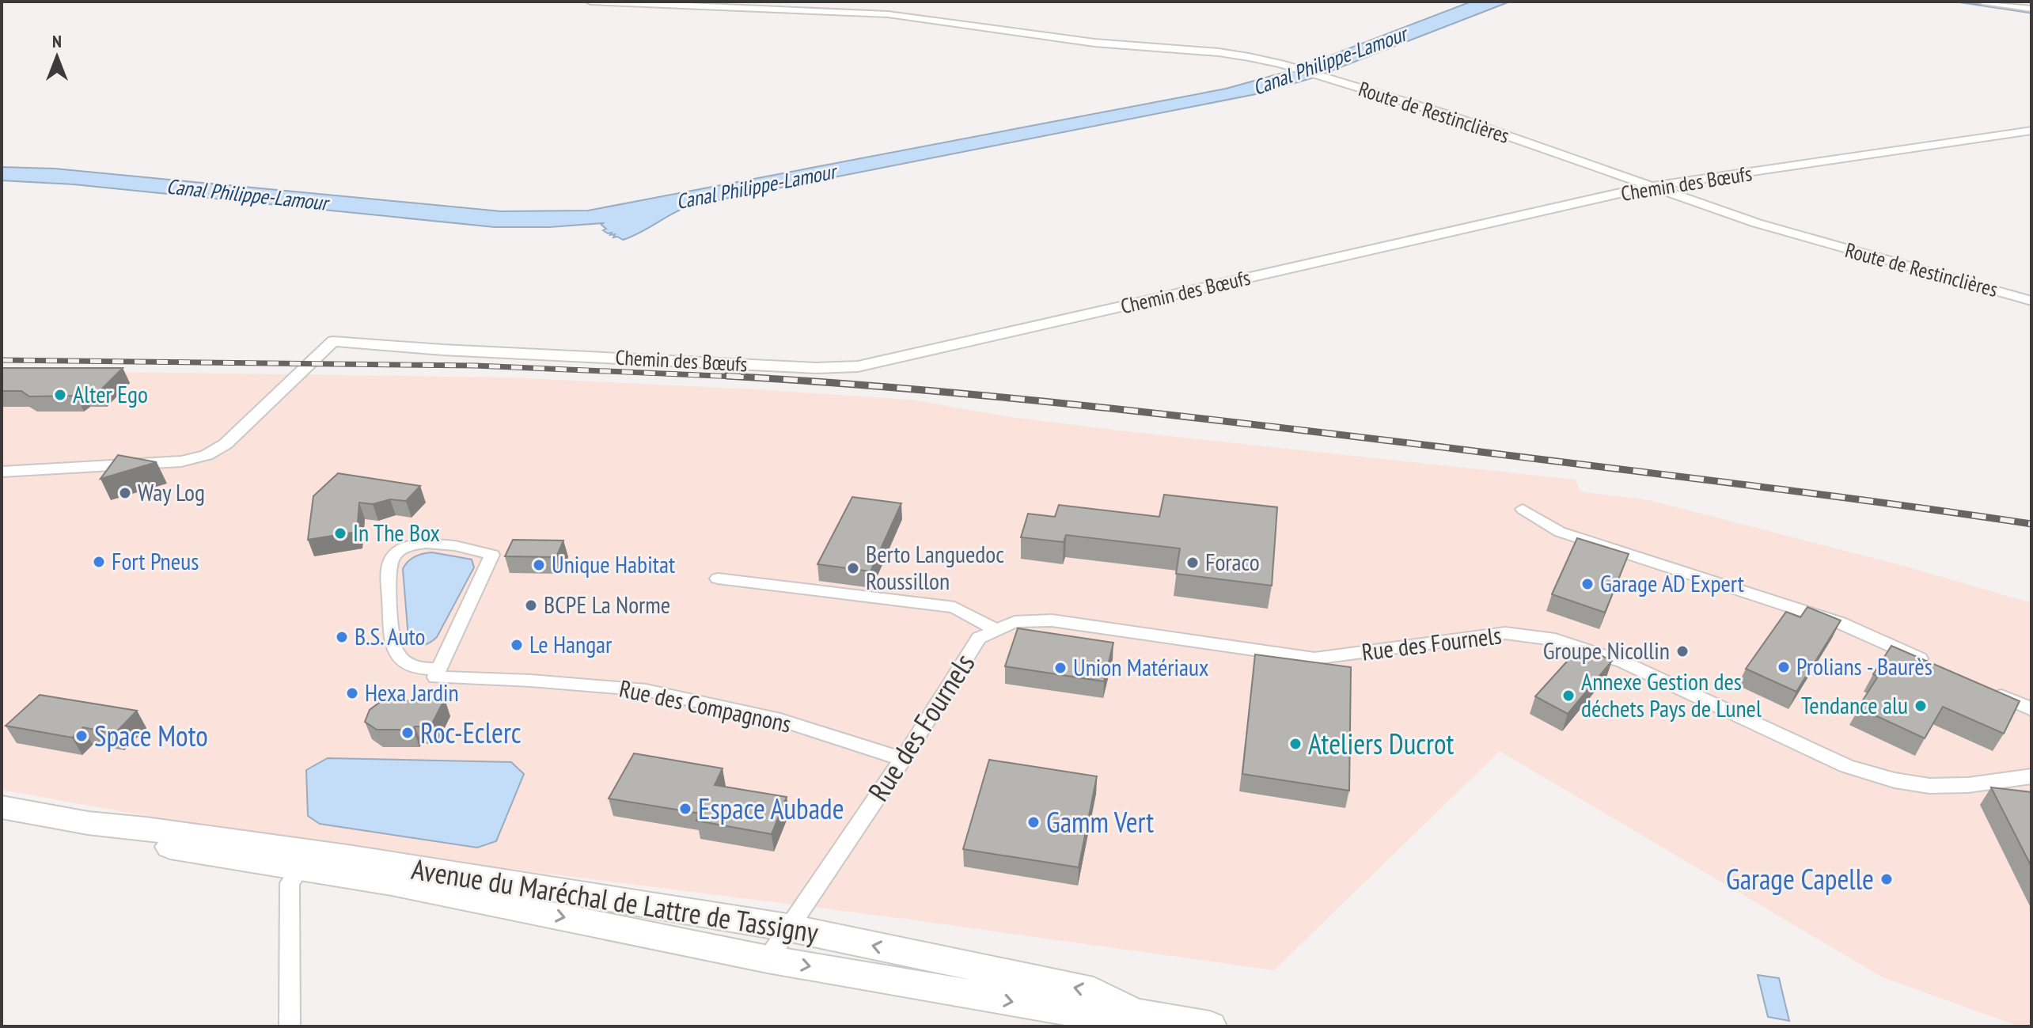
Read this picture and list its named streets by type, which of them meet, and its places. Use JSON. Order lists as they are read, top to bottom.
{
  "streets": {
    "main road": ["Avenue du Maréchal de Lattre de Tassigny"],
    "street": [
      "Route de Restinclières",
      "Chemin des Bœufs",
      "Rue des Fournels",
      "Rue des Compagnons"
    ]
  },
  "crossings": [
    ["Route de Restinclières", "Chemin des Bœufs"],
    ["Rue des Fournels", "Rue des Compagnons"],
    ["Rue des Fournels", "Avenue du Maréchal de Lattre de Tassigny"]
  ],
  "water": ["Canal Philippe-Lamour"],
  "places": [
    "Alter Ego",
    "Way Log",
    "In The Box",
    "Fort Pneus",
    "Foraco",
    "Unique Habitat",
    "Berto Languedoc Roussillon",
    "Garage AD Expert",
    "BCPE La Norme",
    "B.S. Auto",
    "Le Hangar",
    "Groupe Nicollin",
    "Prolians - Baurès",
    "Union Matériaux",
    "Hexa Jardin",
    "Annexe Gestion des déchets Pays de Lunel",
    "Tendance alu",
    "Roc-Eclerc",
    "Space Moto",
    "Ateliers Ducrot",
    "Espace Aubade",
    "Gamm Vert",
    "Garage Capelle"
  ],
  "north": "top"
}
